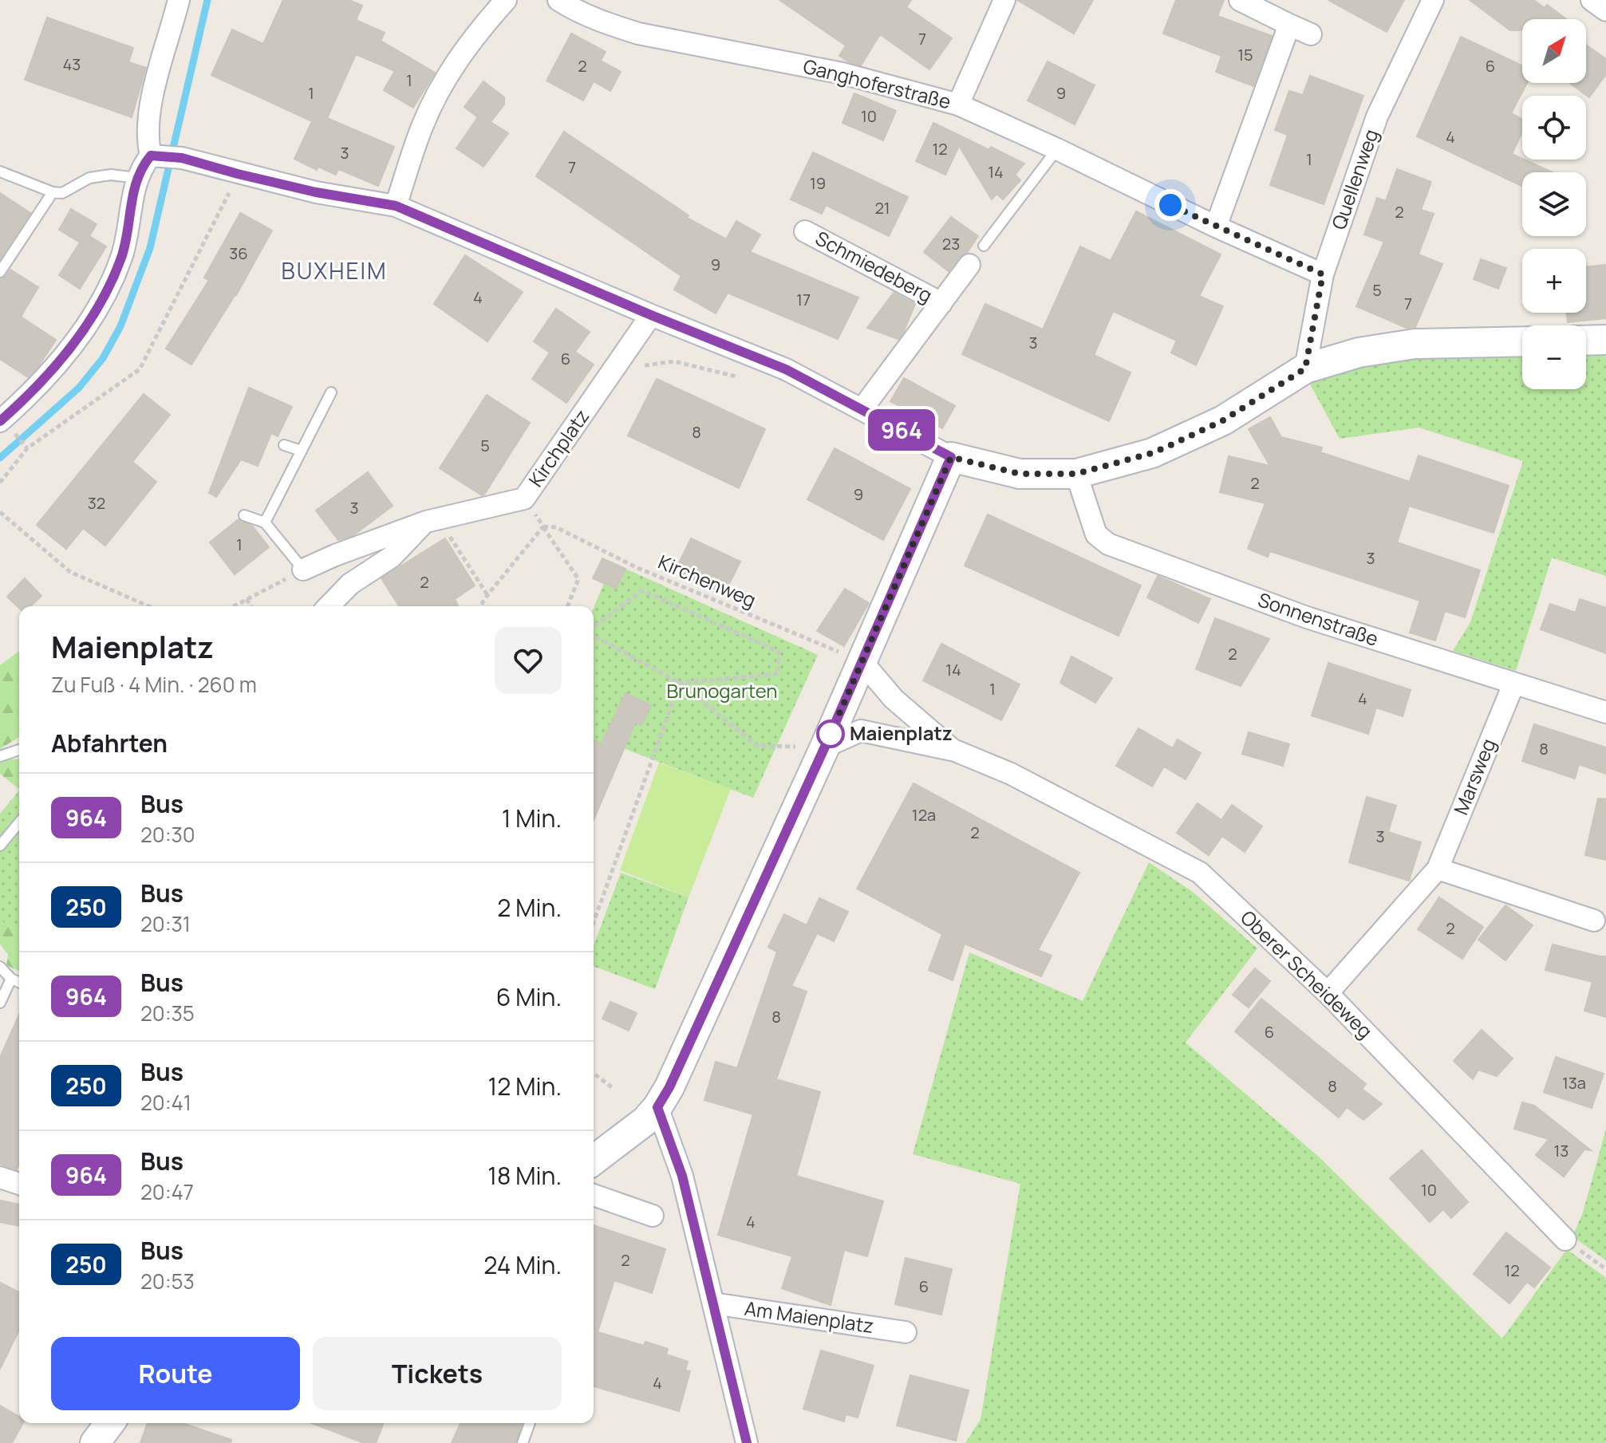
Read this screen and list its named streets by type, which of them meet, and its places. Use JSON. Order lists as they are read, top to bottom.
{
  "streets": {
    "street": [
      "Ganghoferstraße",
      "Quellenweg",
      "Schmiedeberg",
      "Kirchplatz",
      "Sonnenstraße",
      "Marsweg",
      "Oberer Scheideweg",
      "Am Maienplatz"
    ],
    "path": ["Kirchenweg"]
  },
  "crossings": [
    ["Ganghoferstraße", "Quellenweg"],
    ["Kirchenweg", "Oberer Scheideweg"],
    ["Sonnenstraße", "Marsweg"],
    ["Marsweg", "Oberer Scheideweg"]
  ],
  "districts": ["BUXHEIM"],
  "parks": ["Brunogarten"],
  "places": ["Maienplatz"],
  "lines": ["bus line 964"],
  "house_numbers": [
    "7",
    "15",
    "43",
    "2",
    "6",
    "1",
    "1",
    "9",
    "10",
    "4",
    "12",
    "3",
    "1",
    "7",
    "14",
    "19",
    "21",
    "2",
    "23",
    "36",
    "9",
    "5",
    "4",
    "17",
    "7",
    "3",
    "6",
    "8",
    "5",
    "2",
    "9",
    "32",
    "3",
    "1",
    "3",
    "2",
    "2",
    "14",
    "1",
    "4",
    "8",
    "12a",
    "2",
    "3",
    "2",
    "8",
    "6",
    "13a",
    "8",
    "13",
    "10",
    "4",
    "2",
    "12",
    "6",
    "4"
  ],
  "north": "top right",
  "page": {
    "on_map": "964",
    "map_buttons": ["+", "−"],
    "heading": [
      ["Maienplatz", "Zu Fuß · 4 Min. · 260 m"],
      "Abfahrten"
    ],
    "list": [
      {
        "mark": "964",
        "name": "Bus",
        "note": "20:30",
        "value": "1 Min."
      },
      {
        "mark": "250",
        "name": "Bus",
        "note": "20:31",
        "value": "2 Min."
      },
      {
        "mark": "964",
        "name": "Bus",
        "note": "20:35",
        "value": "6 Min."
      },
      {
        "mark": "250",
        "name": "Bus",
        "note": "20:41",
        "value": "12 Min."
      },
      {
        "mark": "964",
        "name": "Bus",
        "note": "20:47",
        "value": "18 Min."
      },
      {
        "mark": "250",
        "name": "Bus",
        "note": "20:53",
        "value": "24 Min."
      }
    ],
    "buttons": ["Route", "Tickets"]
  }
}
